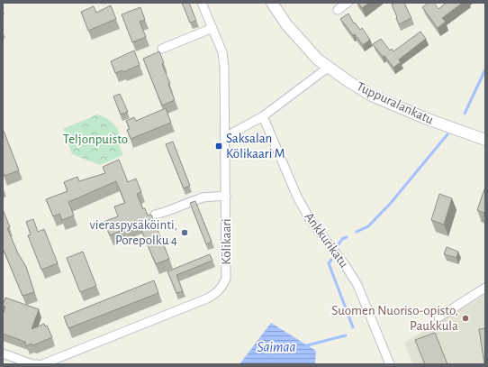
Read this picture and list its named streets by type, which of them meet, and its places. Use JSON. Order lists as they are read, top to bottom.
{
  "streets": {
    "street": ["Tuppuralankatu", "Ankkurikatu", "Kölikaari"]
  },
  "water": ["Saimaa"],
  "parks": ["Teljonpuisto"],
  "places": {
    "transit": ["Saksalan Kölikaari M"],
    "other": ["vieraspysäköinti, Porepolku 4", "Suomen Nuoriso-opisto, Paukkula"]
  }
}
